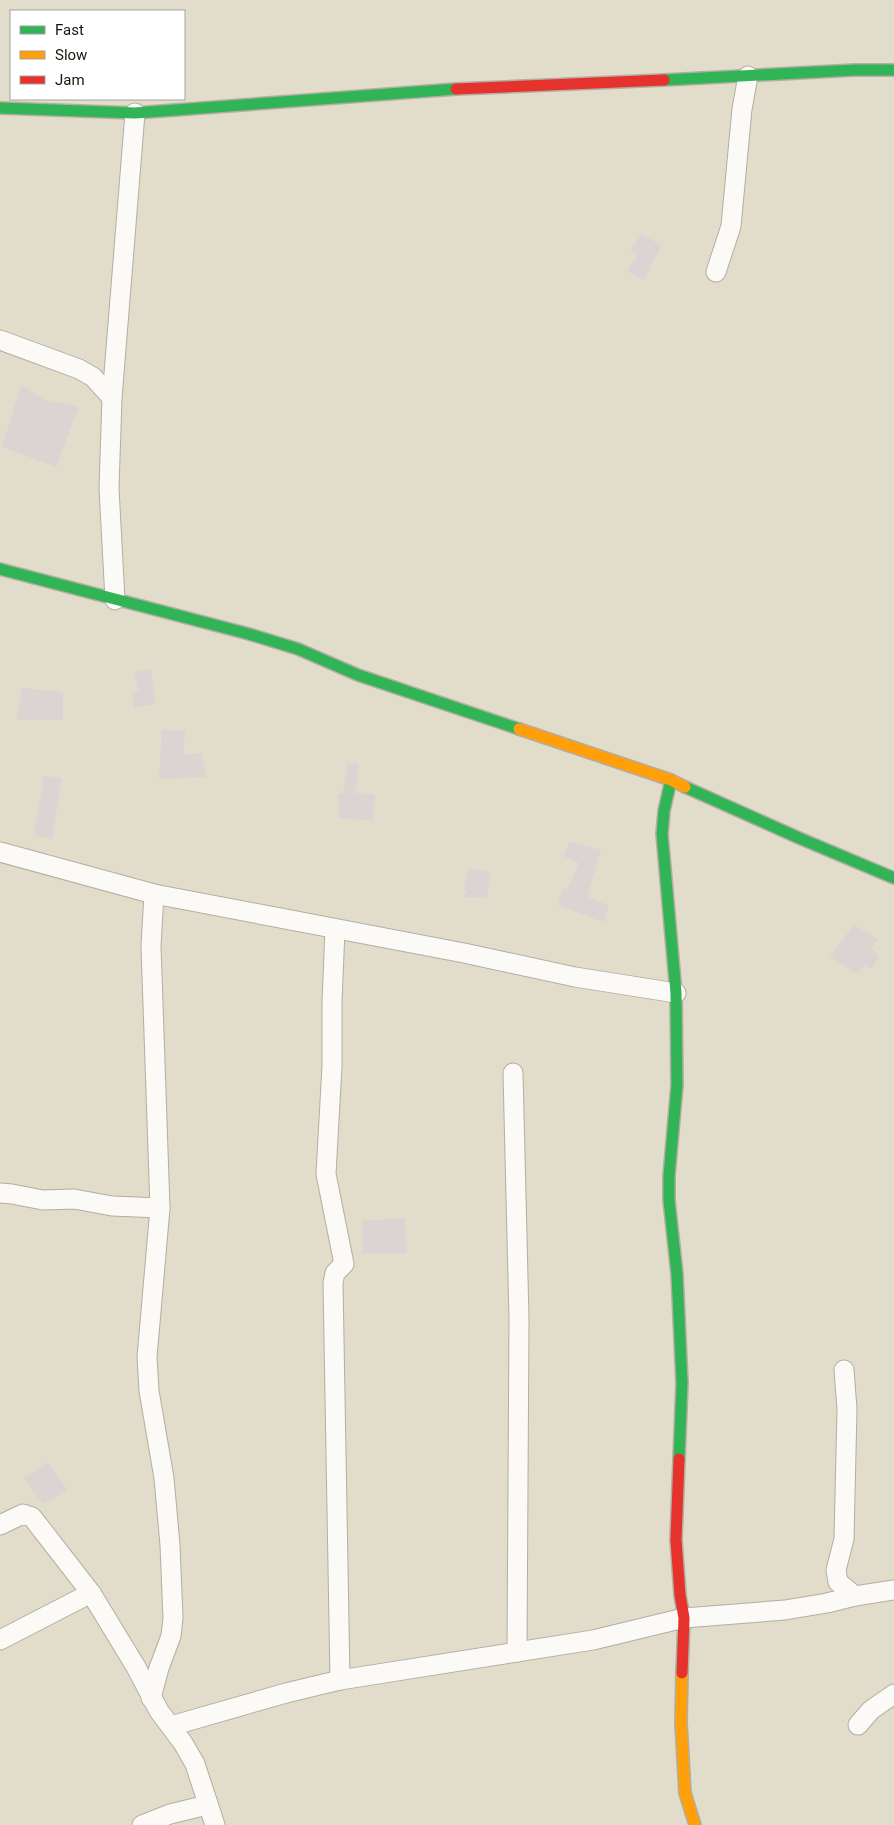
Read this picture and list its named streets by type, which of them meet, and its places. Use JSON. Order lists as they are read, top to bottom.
{
  "legend": ["Fast", "Slow", "Jam"]
}
